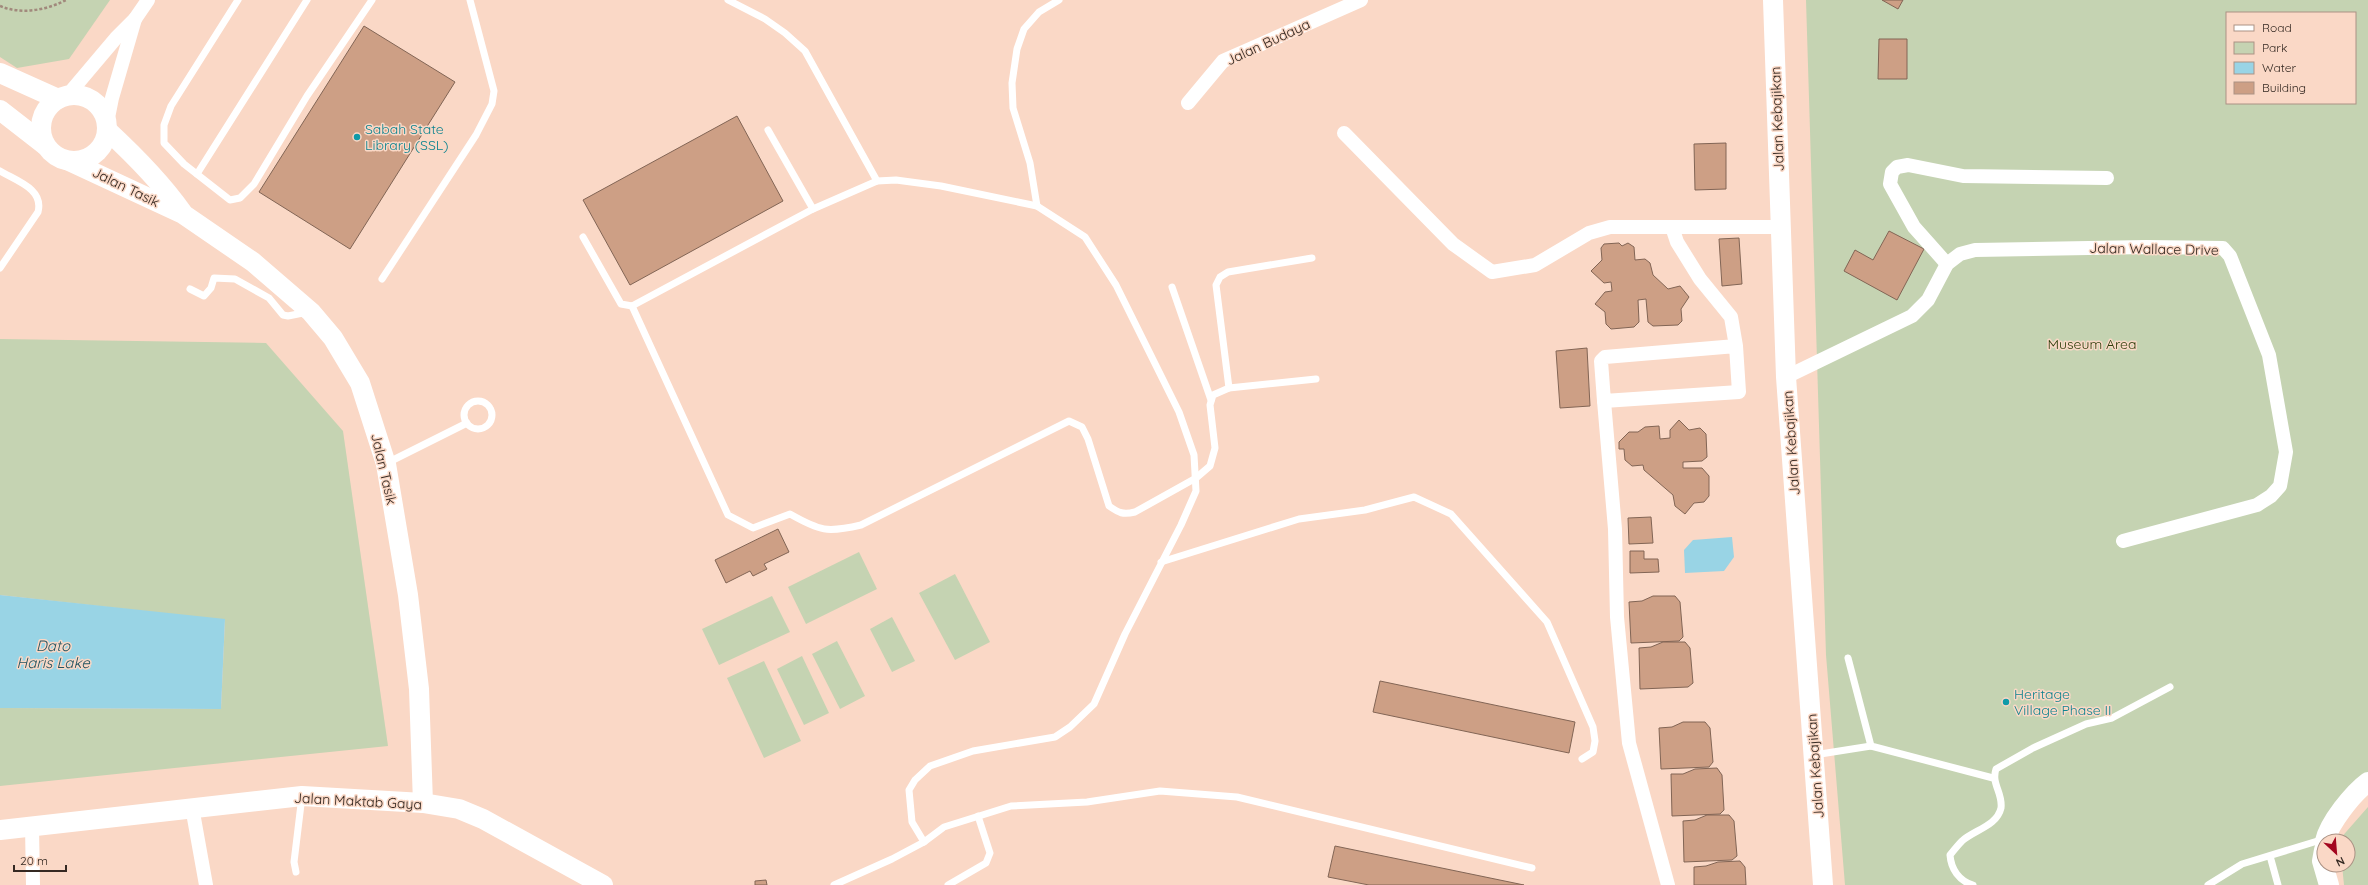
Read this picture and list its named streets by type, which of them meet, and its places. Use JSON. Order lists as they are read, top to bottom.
{
  "streets": {
    "street": [
      "Jalan Budaya",
      "Jalan Kebajikan",
      "Jalan Tasik",
      "Jalan Wallace Drive",
      "Jalan Maktab Gaya"
    ]
  },
  "crossings": [
    ["Jalan Kebajikan", "Jalan Wallace Drive"],
    ["Jalan Tasik", "Jalan Maktab Gaya"]
  ],
  "water": ["Dato Haris Lake"],
  "parks": ["Museum Area"],
  "places": ["Sabah State Library (SSL)", "Heritage Village Phase II"],
  "legend": [
    "Road",
    "Park",
    "Water",
    "Building"
  ],
  "scale_bar": "20 m",
  "north": "bottom right"
}
